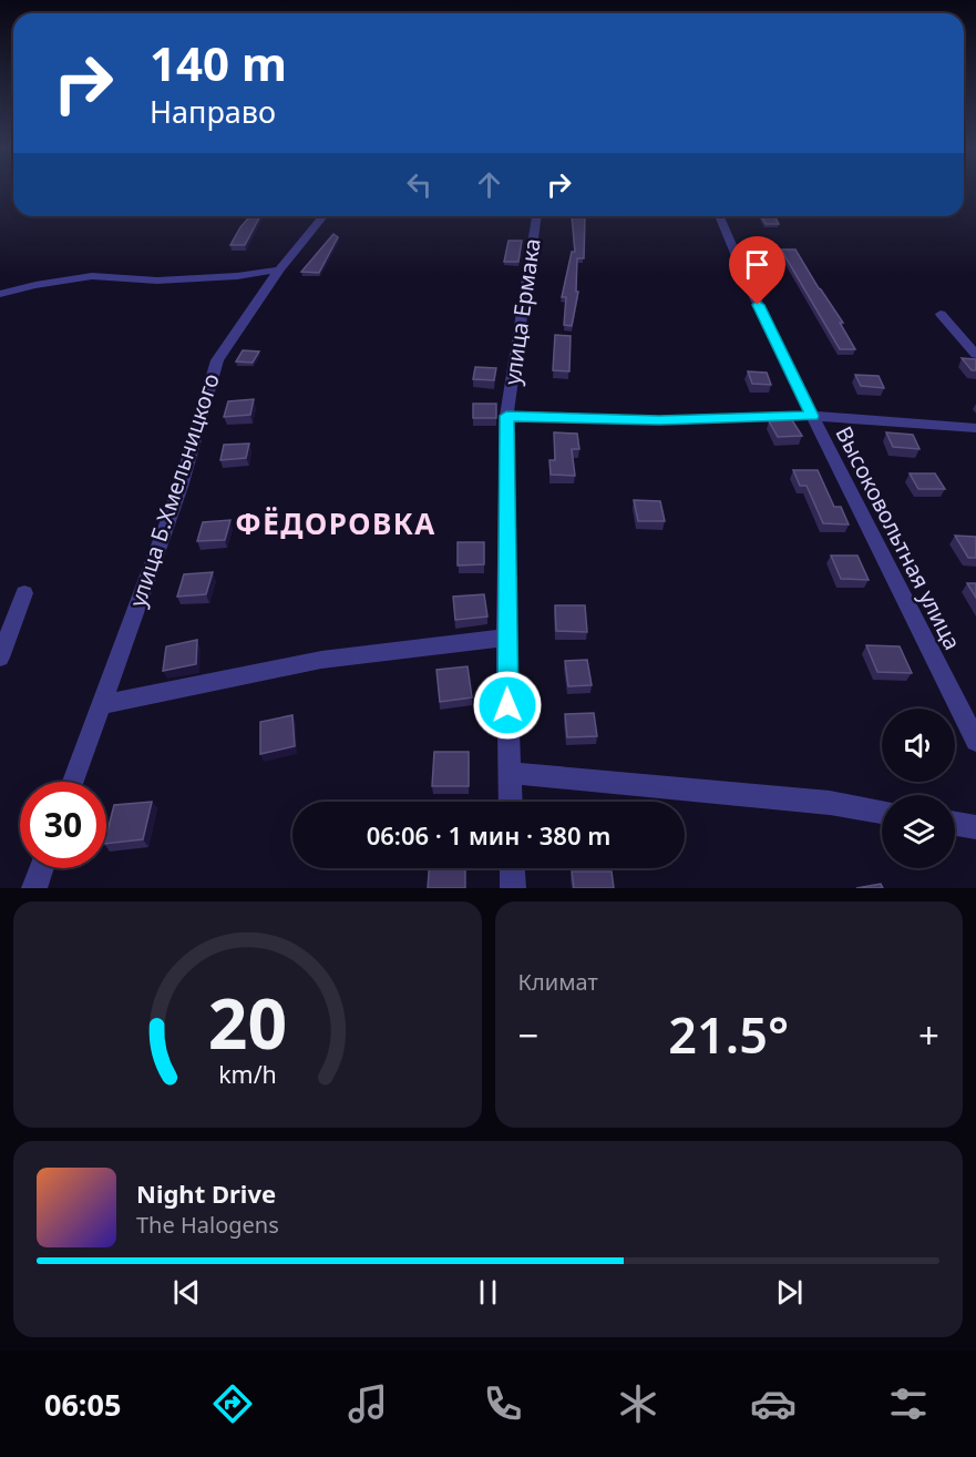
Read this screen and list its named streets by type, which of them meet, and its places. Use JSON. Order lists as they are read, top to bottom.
{
  "streets": {
    "street": ["улица Ермака", "улица Б.Хмельницкого", "Высоковольтная улица"]
  },
  "districts": ["ФЁДОРОВКА"],
  "page": {
    "turn": ["140 m", "Направо"],
    "limit": "30",
    "trip": "06:06 · 1 мин · 380 m",
    "tile": "Климат",
    "heat": ["−", "21.5°", "+"],
    "song": ["Night Drive", "The Halogens"],
    "tabs": "06:05",
    "gauge": ["20", "km/h"]
  }
}
